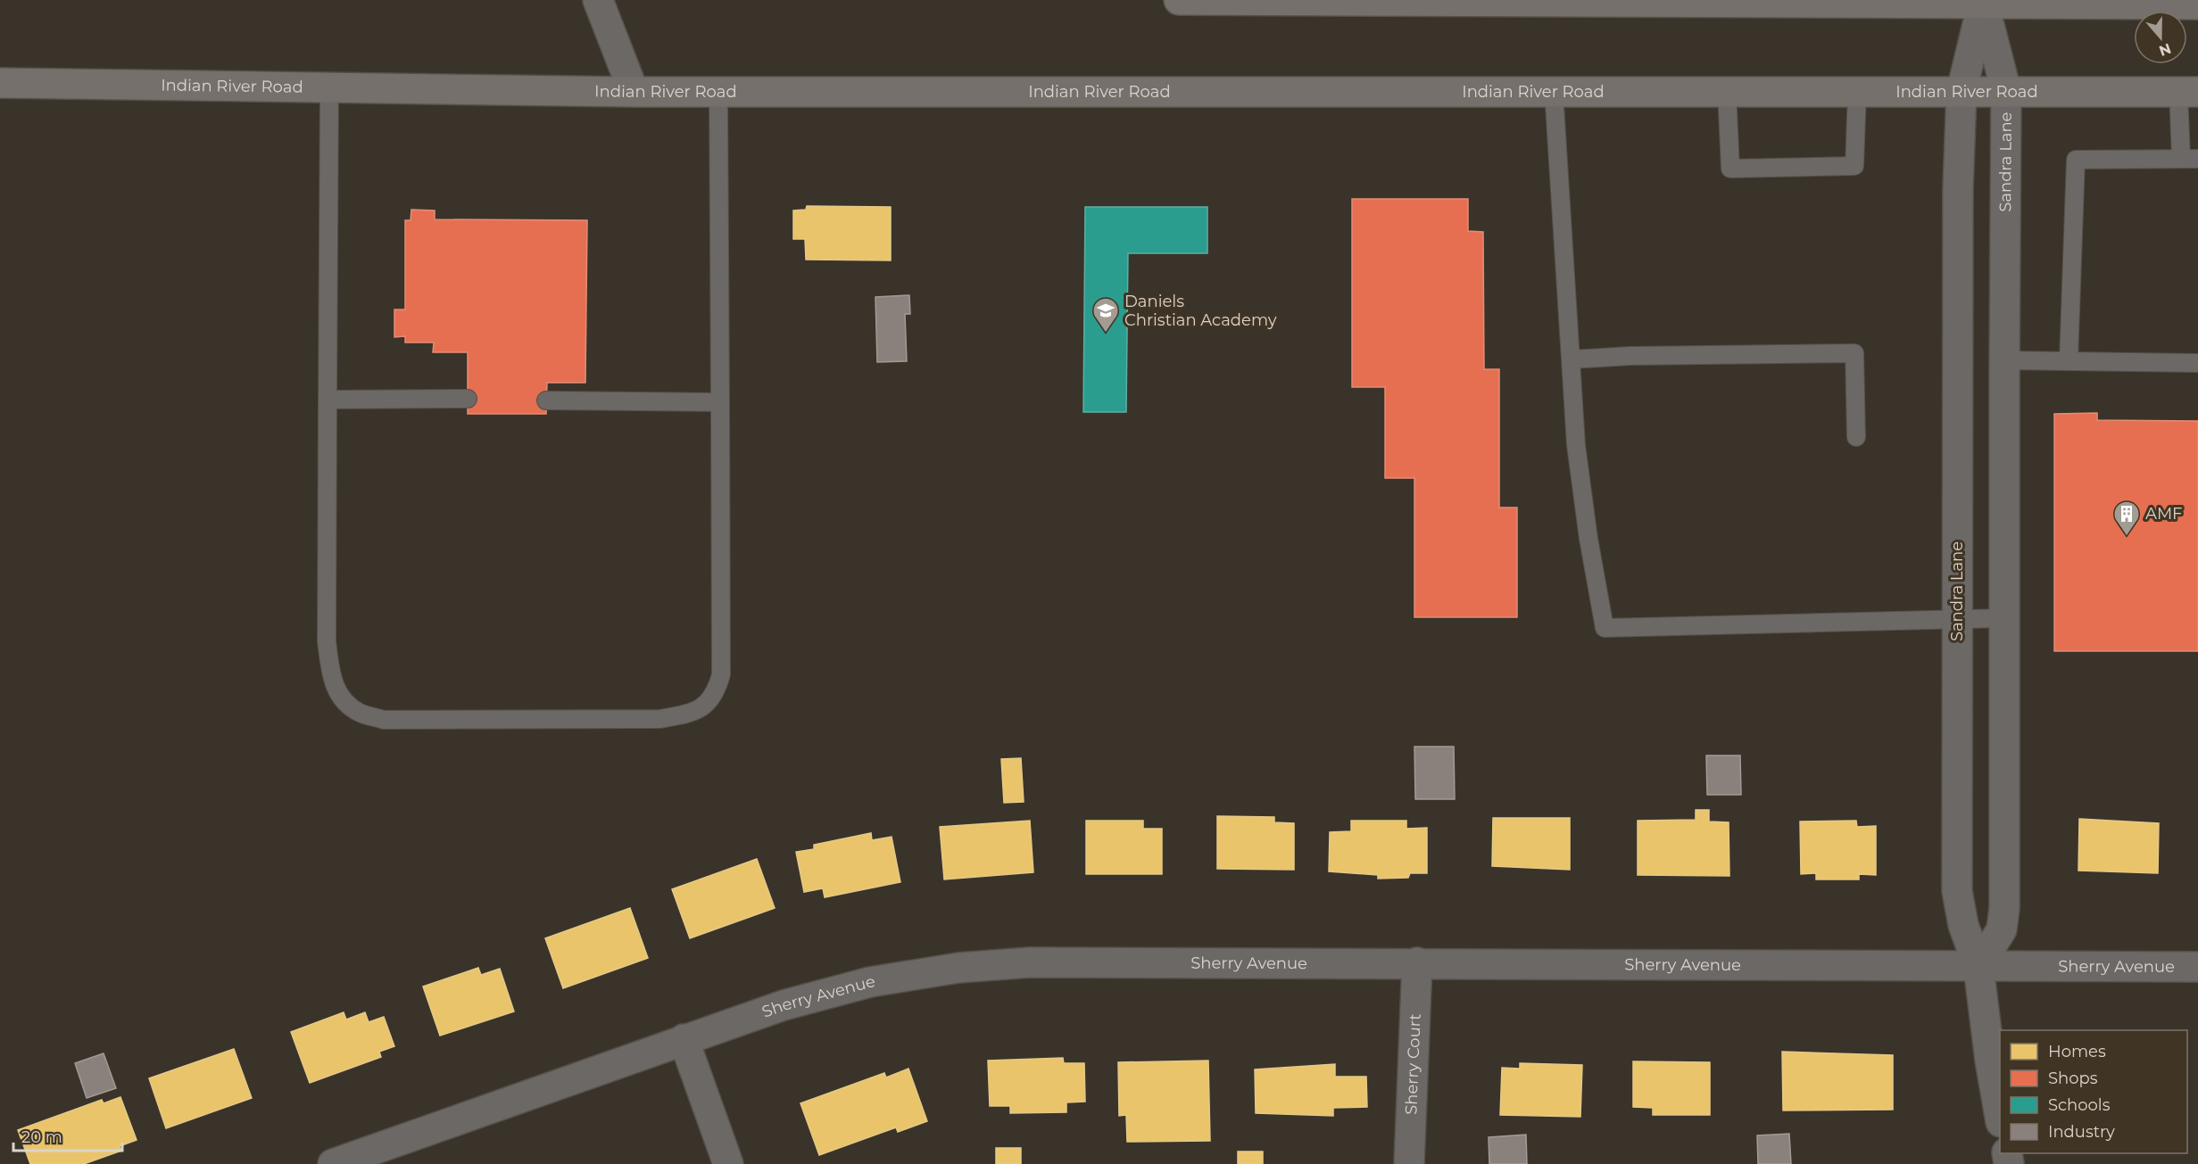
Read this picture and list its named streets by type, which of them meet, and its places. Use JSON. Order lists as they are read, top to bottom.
{
  "streets": {
    "main road": ["Indian River Road"],
    "street": ["Sandra Lane", "Sherry Avenue", "Sherry Court"]
  },
  "crossings": [
    ["Indian River Road", "Sandra Lane"],
    ["Sandra Lane", "Sherry Avenue"],
    ["Sherry Avenue", "Sherry Court"]
  ],
  "places": {
    "school or university": ["Daniels Christian Academy"],
    "building": ["AMF"]
  },
  "legend": [
    "Homes",
    "Shops",
    "Schools",
    "Industry"
  ],
  "scale_bar": "20 m",
  "north": "bottom"
}
